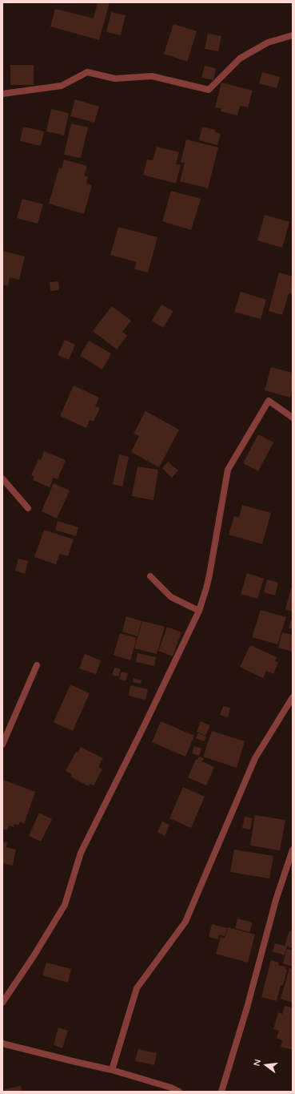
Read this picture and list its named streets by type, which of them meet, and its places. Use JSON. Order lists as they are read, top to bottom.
{
  "north": "left"
}
